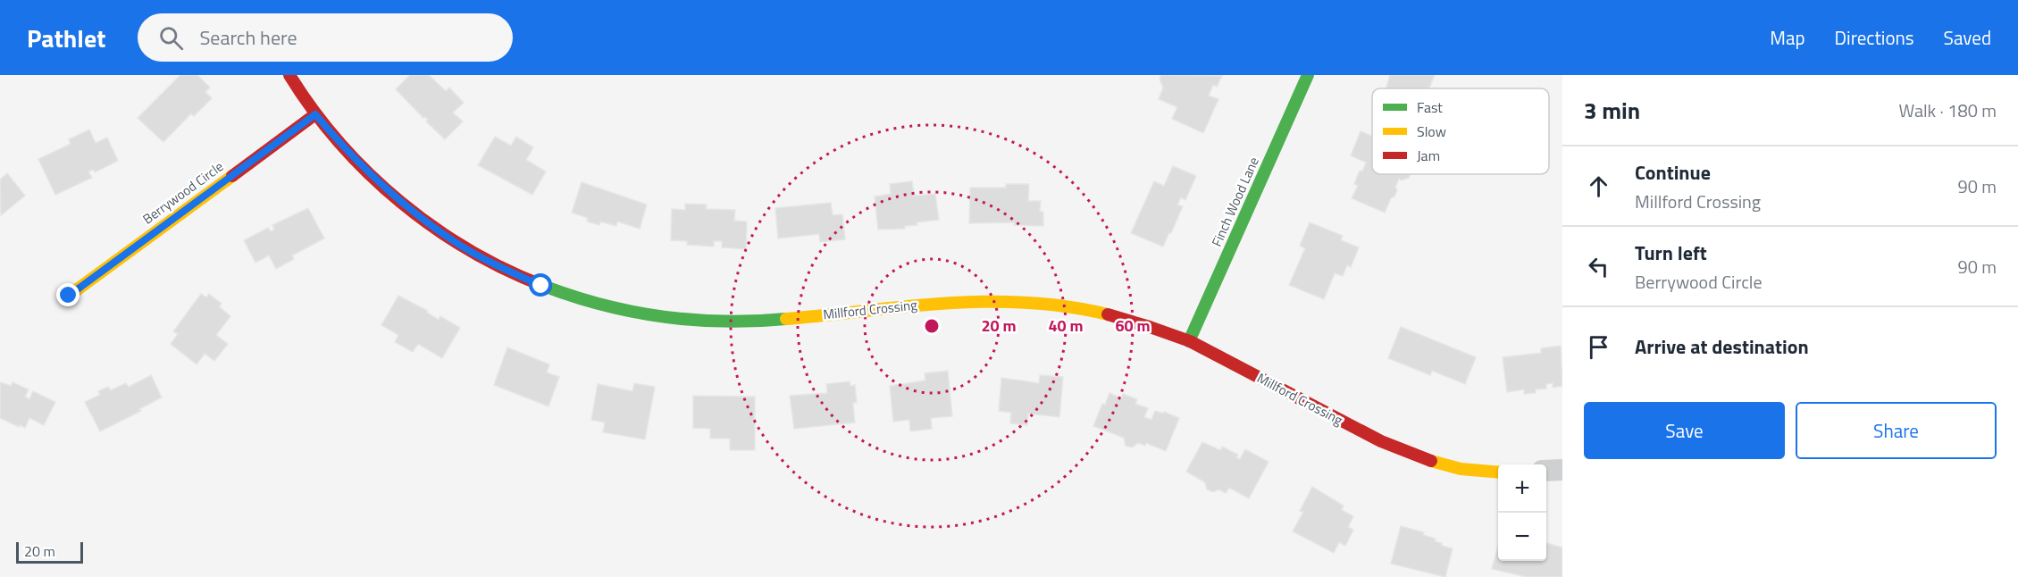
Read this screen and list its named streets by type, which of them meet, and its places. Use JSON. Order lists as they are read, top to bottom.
{
  "streets": {
    "street": ["Berrywood Circle", "Finch Wood Lane", "Millford Crossing"]
  },
  "crossings": [
    ["Berrywood Circle", "Millford Crossing"],
    ["Finch Wood Lane", "Millford Crossing"]
  ],
  "legend": ["Fast", "Slow", "Jam"],
  "scale_bar": "20 m",
  "page": {
    "header": "Pathlet",
    "search": "Search here",
    "nav": ["Map", "Directions", "Saved"],
    "heading": ["3 min", "Walk · 180 m"],
    "list": [
      ["Continue", "Millford Crossing", "90 m"],
      ["Turn left", "Berrywood Circle", "90 m"],
      "Arrive at destination"
    ],
    "buttons": ["Save", "Share"],
    "map_buttons": ["+", "−"],
    "scale": "20 m"
  },
  "rings": ["20 m", "40 m", "60 m"]
}
